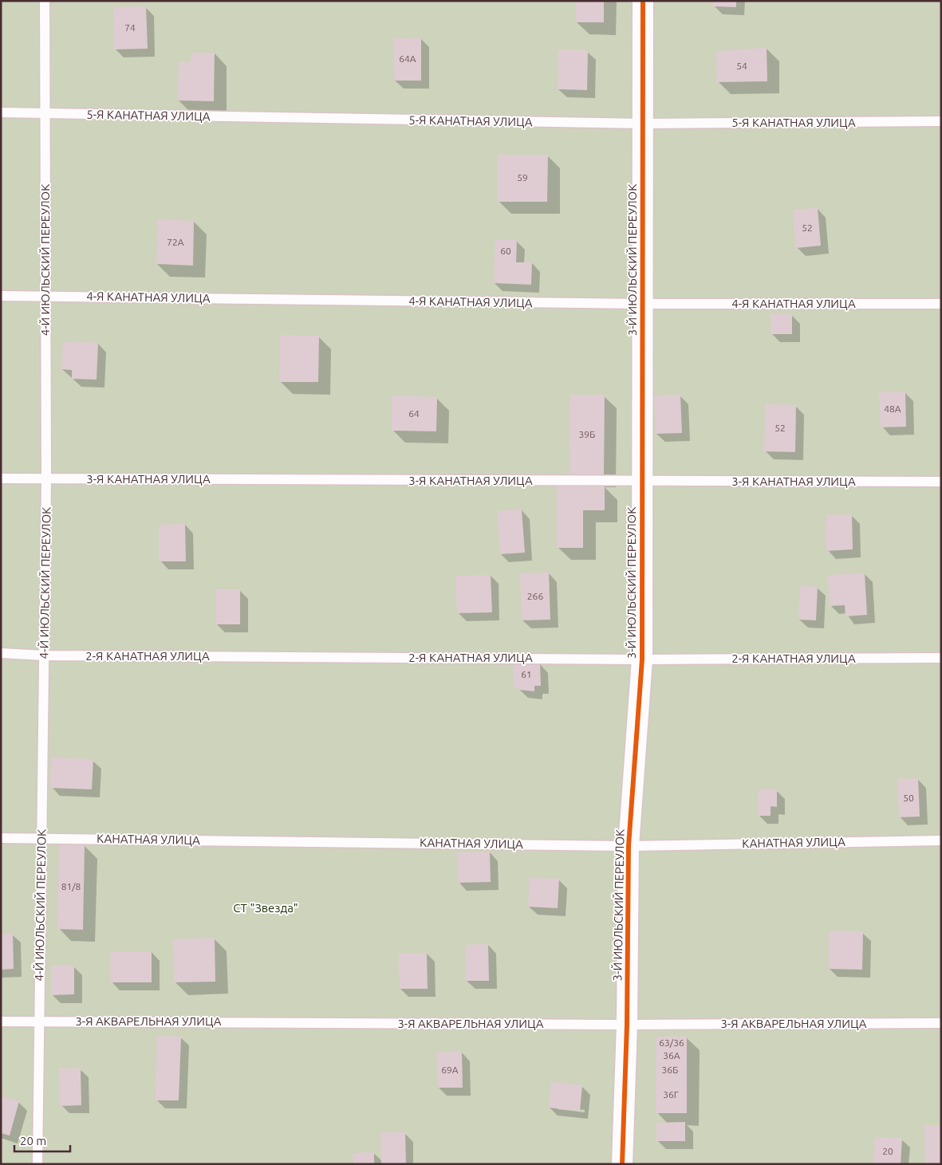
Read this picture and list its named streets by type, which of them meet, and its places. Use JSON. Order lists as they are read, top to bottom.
{
  "streets": {
    "street": ["3-Й ИЮЛЬСКИЙ ПЕРЕУЛОК"],
    "lane": [
      "5-Я КАНАТНАЯ УЛИЦА",
      "4-Й ИЮЛЬСКИЙ ПЕРЕУЛОК",
      "4-Я КАНАТНАЯ УЛИЦА",
      "3-Я КАНАТНАЯ УЛИЦА",
      "2-Я КАНАТНАЯ УЛИЦА",
      "КАНАТНАЯ УЛИЦА",
      "3-Я АКВАРЕЛЬНАЯ УЛИЦА"
    ]
  },
  "crossings": [
    ["5-Я КАНАТНАЯ УЛИЦА", "4-Й ИЮЛЬСКИЙ ПЕРЕУЛОК"],
    ["5-Я КАНАТНАЯ УЛИЦА", "3-Й ИЮЛЬСКИЙ ПЕРЕУЛОК"],
    ["4-Й ИЮЛЬСКИЙ ПЕРЕУЛОК", "4-Я КАНАТНАЯ УЛИЦА"],
    ["4-Й ИЮЛЬСКИЙ ПЕРЕУЛОК", "3-Я КАНАТНАЯ УЛИЦА"],
    ["4-Й ИЮЛЬСКИЙ ПЕРЕУЛОК", "2-Я КАНАТНАЯ УЛИЦА"],
    ["4-Й ИЮЛЬСКИЙ ПЕРЕУЛОК", "КАНАТНАЯ УЛИЦА"],
    ["4-Й ИЮЛЬСКИЙ ПЕРЕУЛОК", "3-Я АКВАРЕЛЬНАЯ УЛИЦА"],
    ["3-Й ИЮЛЬСКИЙ ПЕРЕУЛОК", "4-Я КАНАТНАЯ УЛИЦА"],
    ["3-Й ИЮЛЬСКИЙ ПЕРЕУЛОК", "3-Я КАНАТНАЯ УЛИЦА"],
    ["3-Й ИЮЛЬСКИЙ ПЕРЕУЛОК", "2-Я КАНАТНАЯ УЛИЦА"],
    ["3-Й ИЮЛЬСКИЙ ПЕРЕУЛОК", "КАНАТНАЯ УЛИЦА"],
    ["3-Й ИЮЛЬСКИЙ ПЕРЕУЛОК", "3-Я АКВАРЕЛЬНАЯ УЛИЦА"]
  ],
  "parks": ["СТ \"Звезда\""],
  "house_numbers": [
    "74",
    "64А",
    "54",
    "59",
    "52",
    "72А",
    "60",
    "48А",
    "64",
    "52",
    "39Б",
    "266",
    "61",
    "50",
    "81/8",
    "63/36",
    "36А",
    "69А",
    "36Б",
    "36Г",
    "20"
  ],
  "scale_bar": "20 m"
}
